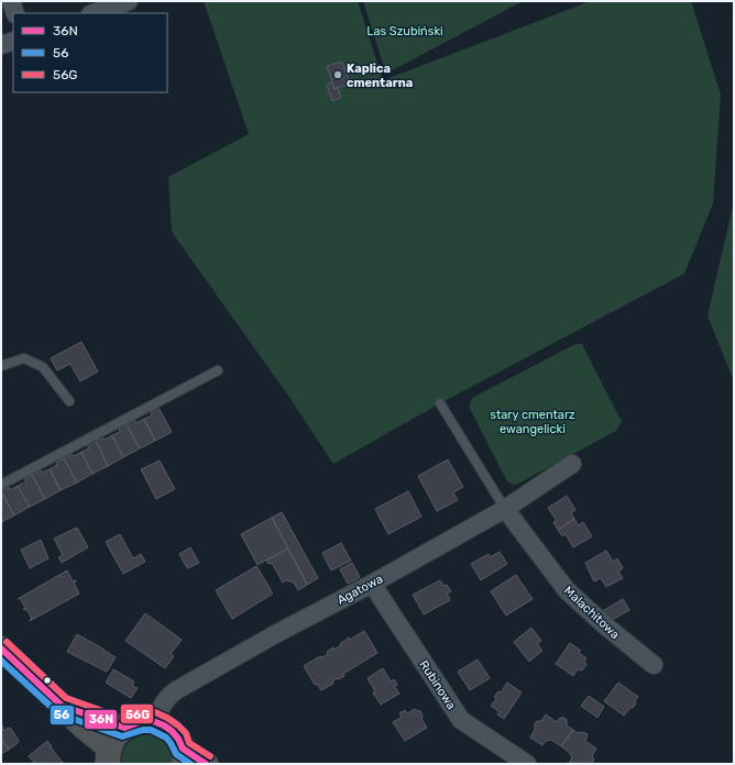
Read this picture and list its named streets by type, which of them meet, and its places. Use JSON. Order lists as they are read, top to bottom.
{
  "streets": {
    "street": ["Agatowa", "Malachitowa", "Rubinowa"]
  },
  "crossings": [
    ["Agatowa", "Malachitowa"],
    ["Agatowa", "Rubinowa"]
  ],
  "parks": ["Las Szubiński", "stary cmentarz ewangelicki"],
  "places": ["Kaplica cmentarna"],
  "lines": ["transit line 56G", "transit line 36N", "transit line 56"],
  "legend": ["36N", "56", "56G"]
}
